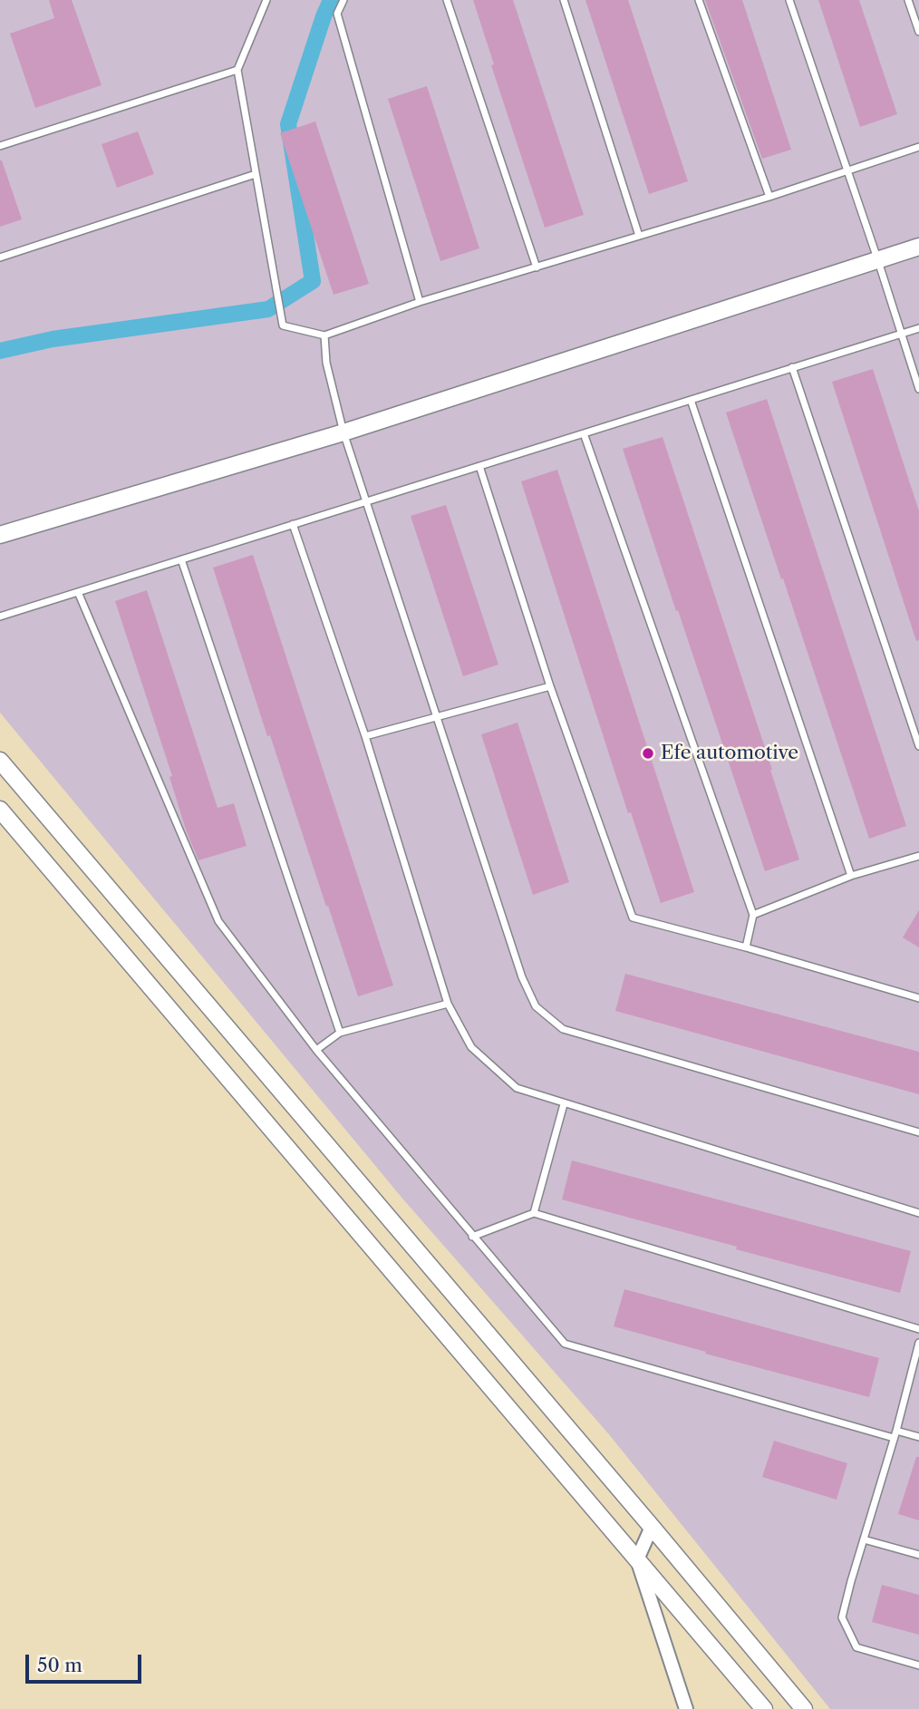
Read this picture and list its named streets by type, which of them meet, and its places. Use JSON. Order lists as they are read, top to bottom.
{
  "places": ["Efe automotive"],
  "scale_bar": "50 m"
}
